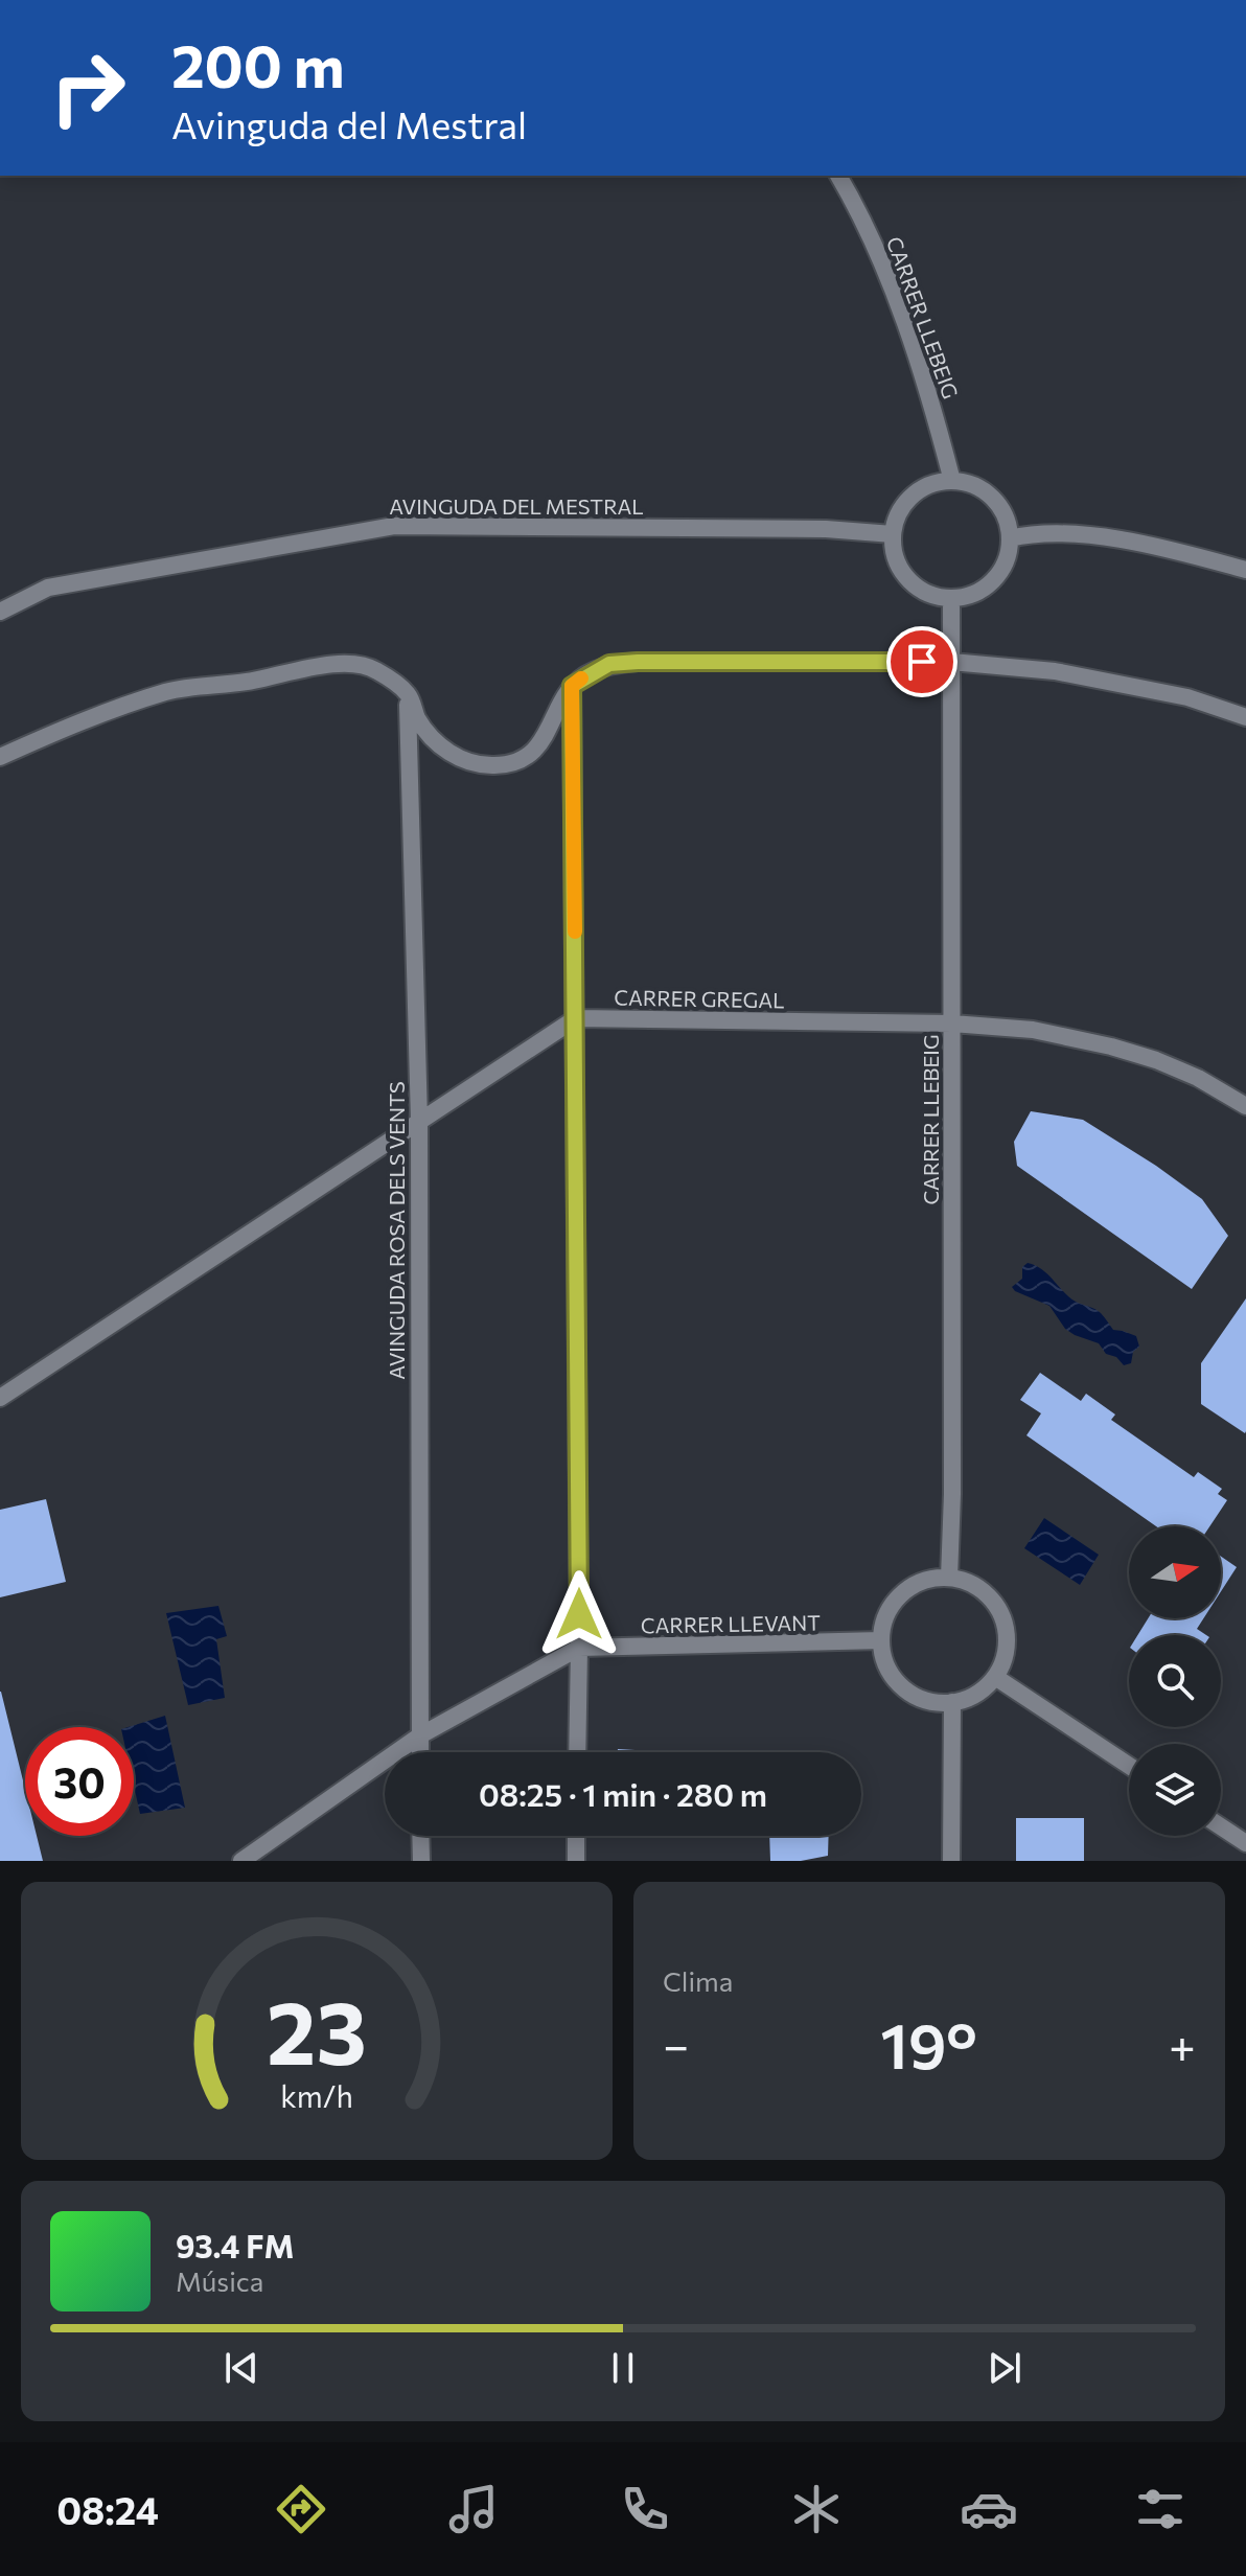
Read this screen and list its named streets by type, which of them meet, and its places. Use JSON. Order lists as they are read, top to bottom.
{
  "streets": {
    "street": [
      "CARRER LLEBEIG",
      "AVINGUDA DEL MESTRAL",
      "CARRER GREGAL",
      "AVINGUDA ROSA DELS VENTS",
      "CARRER LLEVANT"
    ]
  },
  "crossings": [
    ["CARRER LLEBEIG", "AVINGUDA DEL MESTRAL"],
    ["CARRER LLEBEIG", "CARRER GREGAL"],
    ["CARRER LLEBEIG", "CARRER LLEVANT"],
    ["AVINGUDA ROSA DELS VENTS", "CARRER LLEVANT"]
  ],
  "north": "right",
  "page": {
    "turn": ["200 m", "Avinguda del Mestral"],
    "limit": "30",
    "trip": "08:25 · 1 min · 280 m",
    "tile": "Clima",
    "heat": ["−", "19°", "+"],
    "song": ["93.4 FM", "Música"],
    "tabs": "08:24",
    "gauge": ["23", "km/h"]
  }
}
